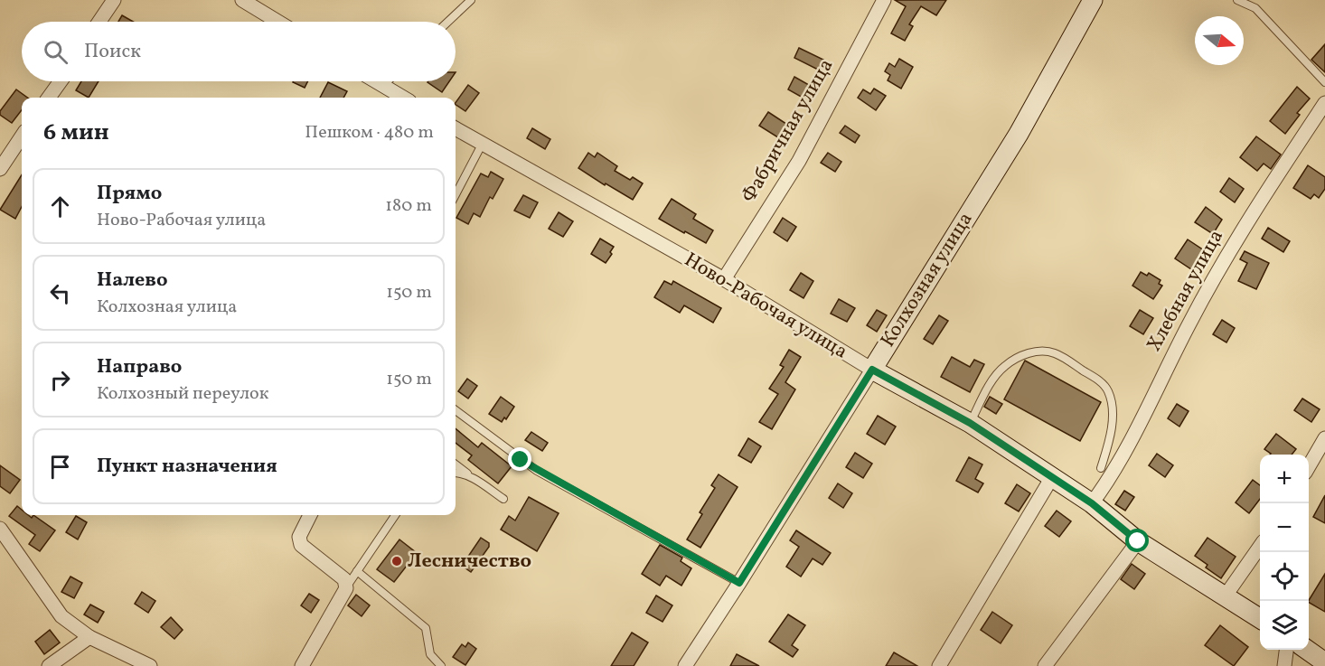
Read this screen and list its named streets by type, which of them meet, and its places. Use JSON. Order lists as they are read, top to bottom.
{
  "streets": {
    "street": [
      "Фабричная улица",
      "Колхозная улица",
      "Хлебная улица",
      "Ново-Рабочая улица"
    ]
  },
  "crossings": [
    ["Фабричная улица", "Ново-Рабочая улица"],
    ["Колхозная улица", "Ново-Рабочая улица"],
    ["Хлебная улица", "Ново-Рабочая улица"]
  ],
  "places": ["Лесничество"],
  "north": "right",
  "page": {
    "search": "Поиск",
    "heading": ["6 мин", "Пешком · 480 m"],
    "list": [
      ["Прямо", "Ново-Рабочая улица", "180 m"],
      ["Налево", "Колхозная улица", "150 m"],
      ["Направо", "Колхозный переулок", "150 m"],
      "Пункт назначения"
    ],
    "map_buttons": ["+", "−"]
  }
}
